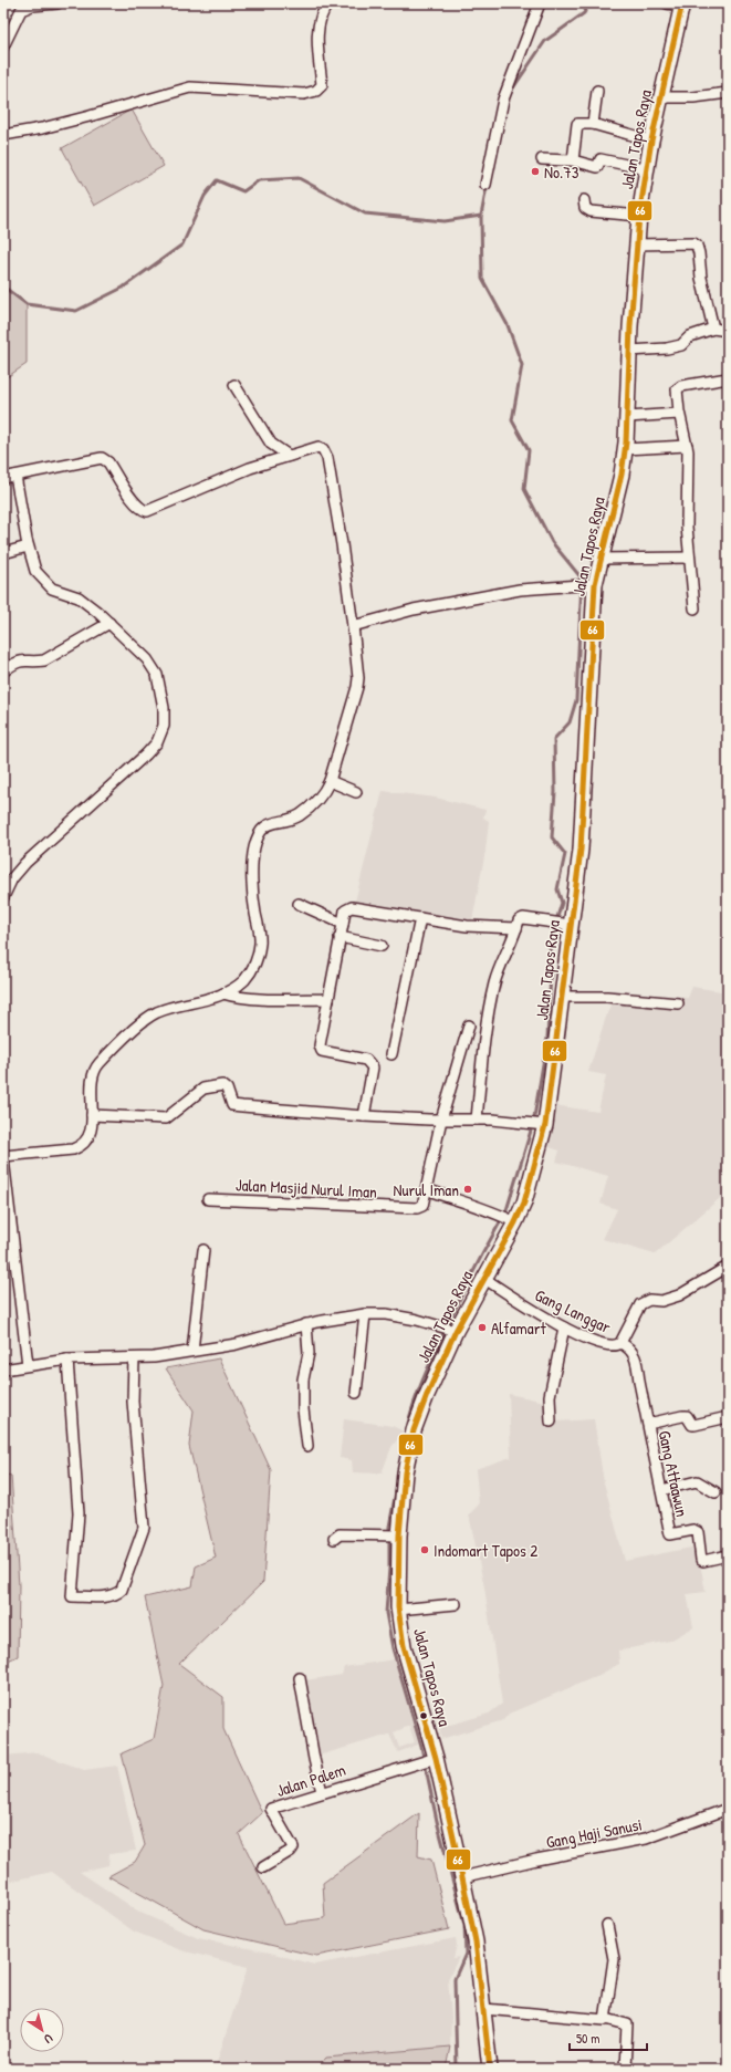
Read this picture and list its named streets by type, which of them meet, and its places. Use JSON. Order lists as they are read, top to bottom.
{
  "streets": {
    "main road": ["Jalan Tapos Raya"],
    "street": [
      "Jalan Masjid Nurul Iman",
      "Gang Langgar",
      "Gang Attaawun",
      "Jalan Palem",
      "Gang Haji Sanusi"
    ]
  },
  "crossings": [
    ["Jalan Tapos Raya", "Gang Langgar"],
    ["Jalan Tapos Raya", "Jalan Palem"],
    ["Jalan Tapos Raya", "Gang Haji Sanusi"],
    ["Gang Langgar", "Gang Attaawun"]
  ],
  "places": [
    "No.73",
    "Nurul Iman",
    "Alfamart",
    "Indomart Tapos 2"
  ],
  "lines": ["transit line 66"],
  "scale_bar": "50 m",
  "north": "bottom right"
}
